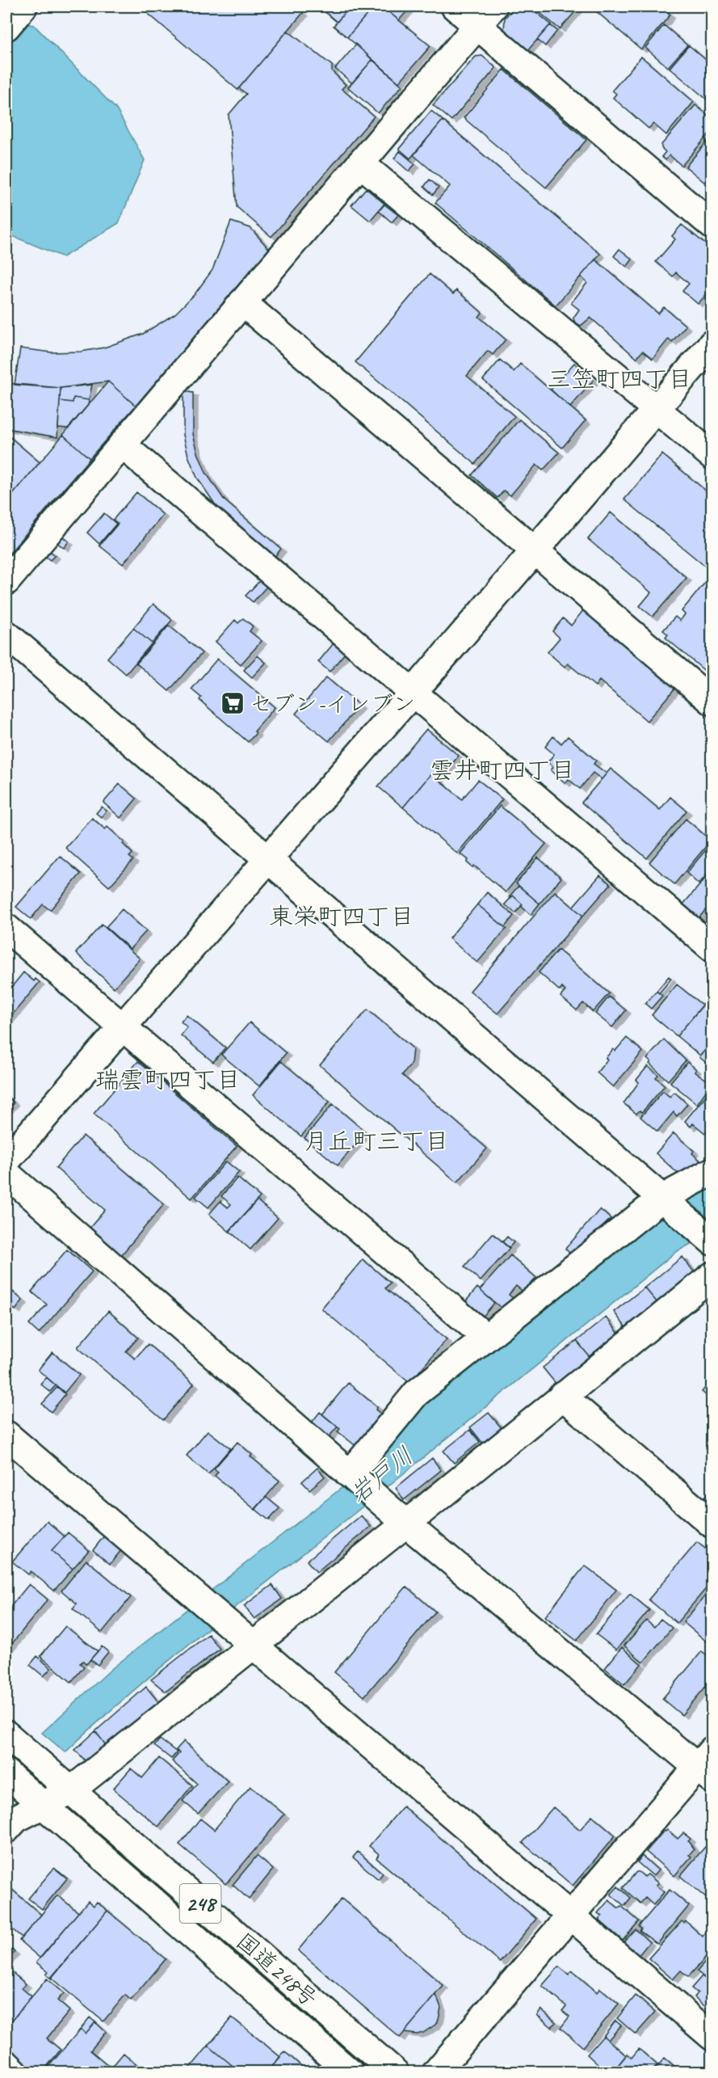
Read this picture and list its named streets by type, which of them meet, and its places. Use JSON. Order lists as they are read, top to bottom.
{
  "streets": {
    "main road": ["248", "国道248号"]
  },
  "districts": [
    "三笠町四丁目",
    "雲井町四丁目",
    "東栄町四丁目",
    "瑞雲町四丁目",
    "月丘町三丁目"
  ],
  "water": ["岩戸川"],
  "places": {
    "supermarket": ["セブン-イレブン"]
  }
}
